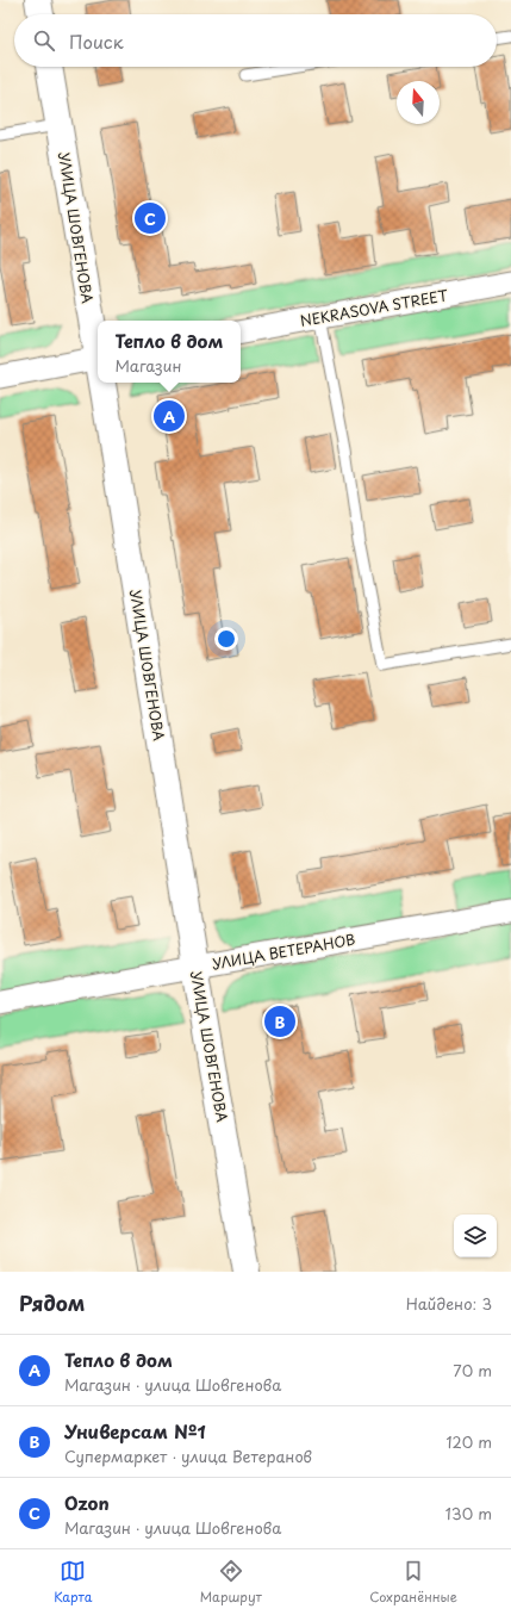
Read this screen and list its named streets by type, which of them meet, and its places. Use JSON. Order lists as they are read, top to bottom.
{
  "streets": {
    "main road": ["УЛИЦА ШОВГЕНОВА"],
    "street": ["NEKRASOVA STREET", "УЛИЦА ВЕТЕРАНОВ"]
  },
  "crossings": [
    ["УЛИЦА ШОВГЕНОВА", "УЛИЦА ВЕТЕРАНОВ"]
  ],
  "north": "top",
  "page": {
    "search": "Поиск",
    "pins": ["C", "A", "B"],
    "popup": ["Тепло в дом", "Магазин"],
    "heading": ["Рядом", "Найдено: 3"],
    "list": [
      {
        "mark": "A",
        "name": "Тепло в дом",
        "note": "Магазин · улица Шовгенова",
        "value": "70 m"
      },
      {
        "mark": "B",
        "name": "Универсам №1",
        "note": "Супермаркет · улица Ветеранов",
        "value": "120 m"
      },
      {
        "mark": "C",
        "name": "Ozon",
        "note": "Магазин · улица Шовгенова",
        "value": "130 m"
      }
    ],
    "nav": ["Карта", "Маршрут", "Сохранённые"]
  }
}
